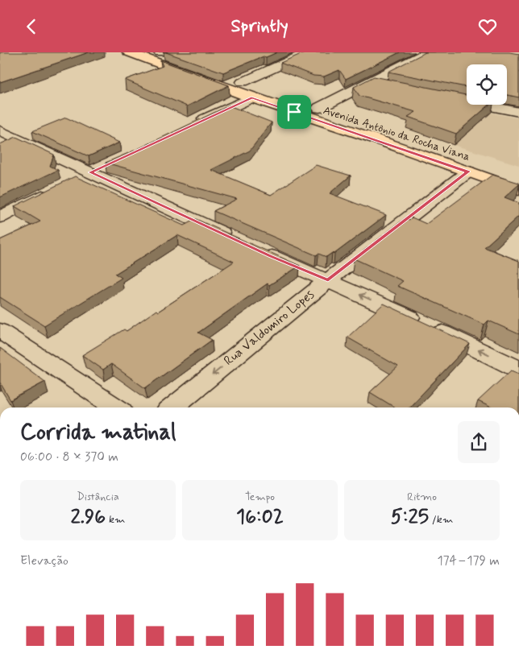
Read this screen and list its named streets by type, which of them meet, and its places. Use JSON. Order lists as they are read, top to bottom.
{
  "streets": {
    "main road": ["Avenida Antônio da Rocha Viana"],
    "street": ["Rua Valdomiro Lopes"]
  },
  "crossings": [
    ["Avenida Antônio da Rocha Viana", "Rua Valdomiro Lopes"]
  ],
  "one_way": ["Rua Valdomiro Lopes"],
  "page": {
    "header": "Sprintly",
    "heading": ["Corrida matinal", "06:00 · 8 × 370 m"],
    "stats": [
      ["Distância", "2.96 km"],
      ["Tempo", "16:02"],
      ["Ritmo", "5:25 /km"]
    ],
    "chart": ["Elevação", "174–179 m"]
  }
}
